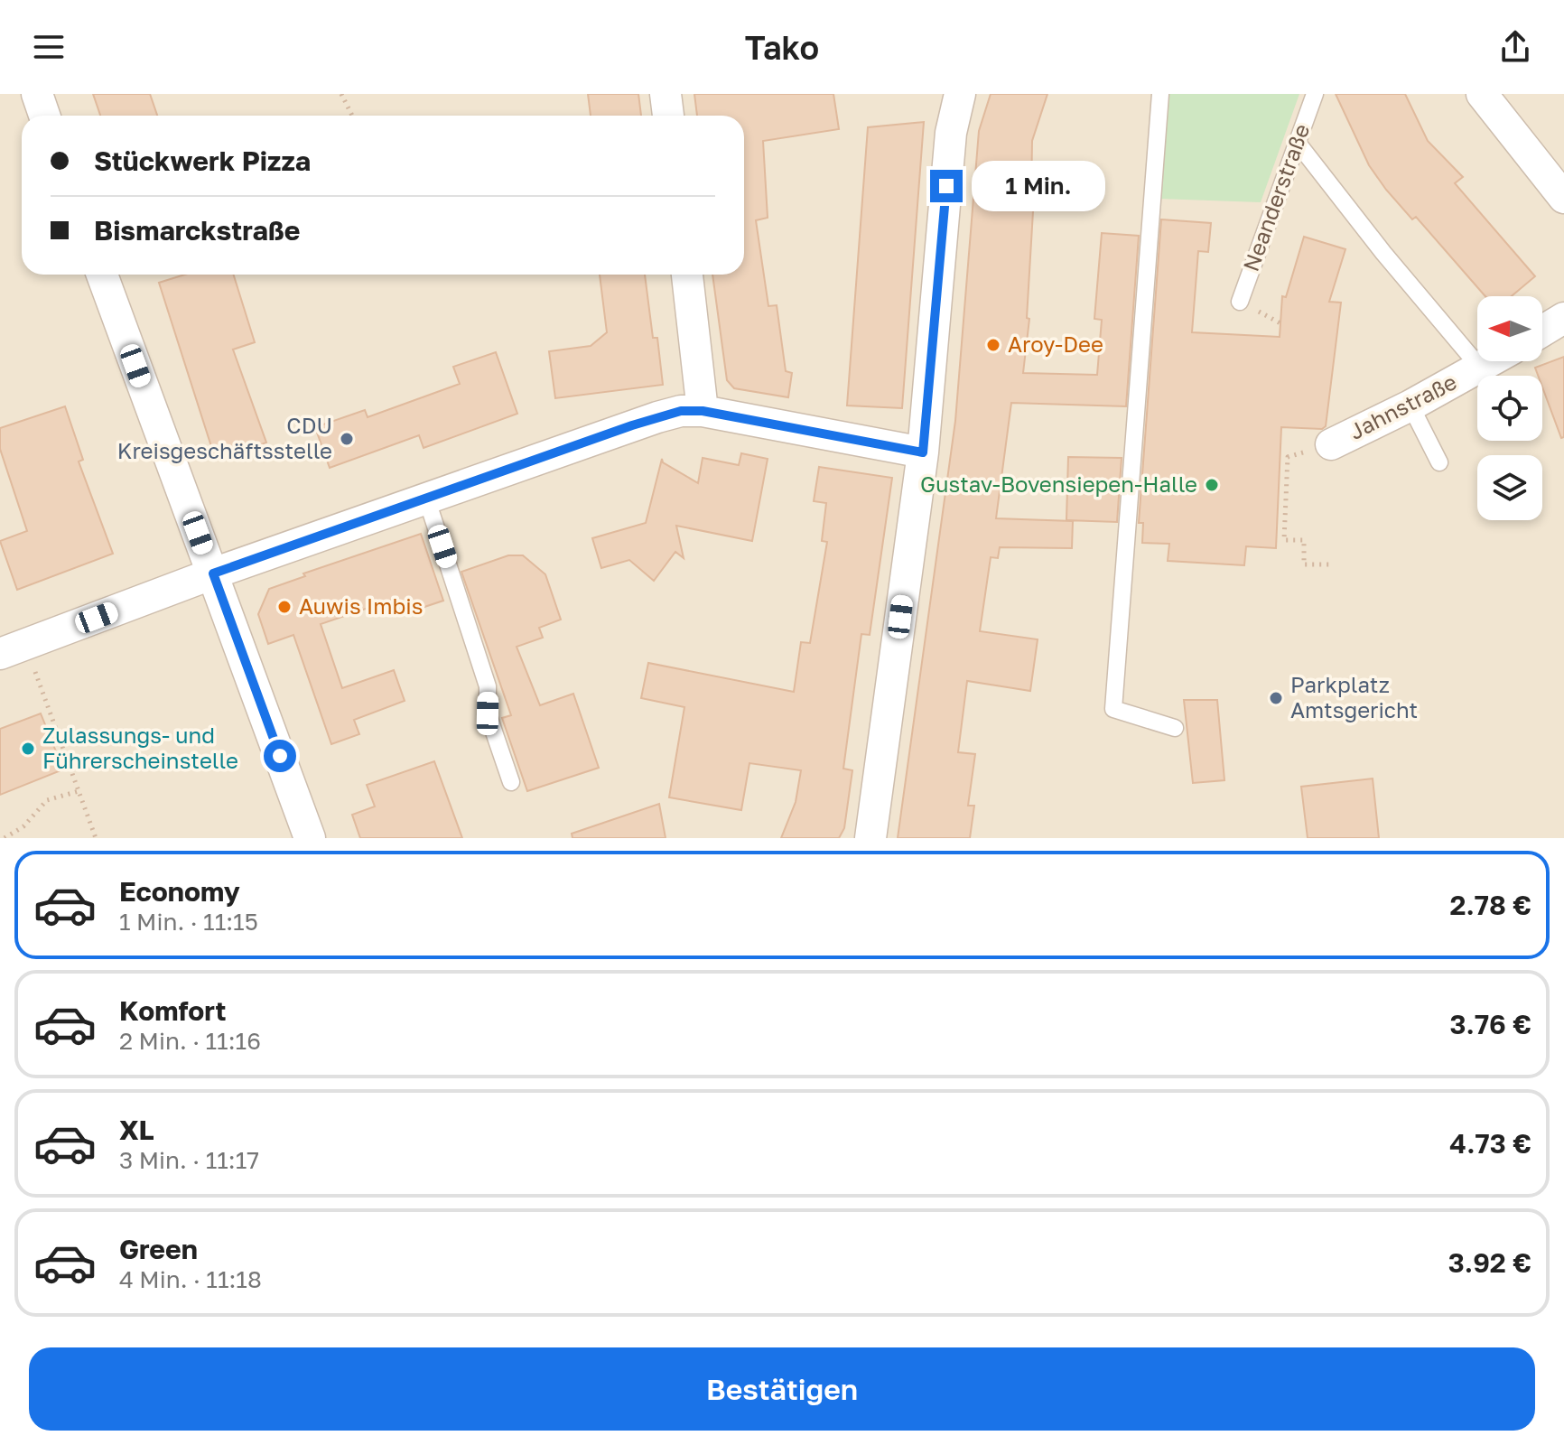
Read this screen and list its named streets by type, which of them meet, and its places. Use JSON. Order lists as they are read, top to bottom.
{
  "streets": {
    "street": ["Jahnstraße"],
    "lane": ["Neanderstraße"]
  },
  "places": [
    "Aroy-Dee",
    "CDU Kreisgeschäftsstelle",
    "Gustav-Bovensiepen-Halle",
    "Auwis Imbis",
    "Parkplatz Amtsgericht",
    "Zulassungs- und Führerscheinstelle"
  ],
  "north": "left",
  "page": {
    "header": "Tako",
    "banner": ["Stückwerk Pizza", "Bismarckstraße"],
    "bubble": "1 Min.",
    "list": [
      {
        "name": "Economy",
        "note": "1 Min. · 11:15",
        "value": "2.78 €"
      },
      {
        "name": "Komfort",
        "note": "2 Min. · 11:16",
        "value": "3.76 €"
      },
      {
        "name": "XL",
        "note": "3 Min. · 11:17",
        "value": "4.73 €"
      },
      {
        "name": "Green",
        "note": "4 Min. · 11:18",
        "value": "3.92 €"
      }
    ],
    "buttons": "Bestätigen"
  }
}
